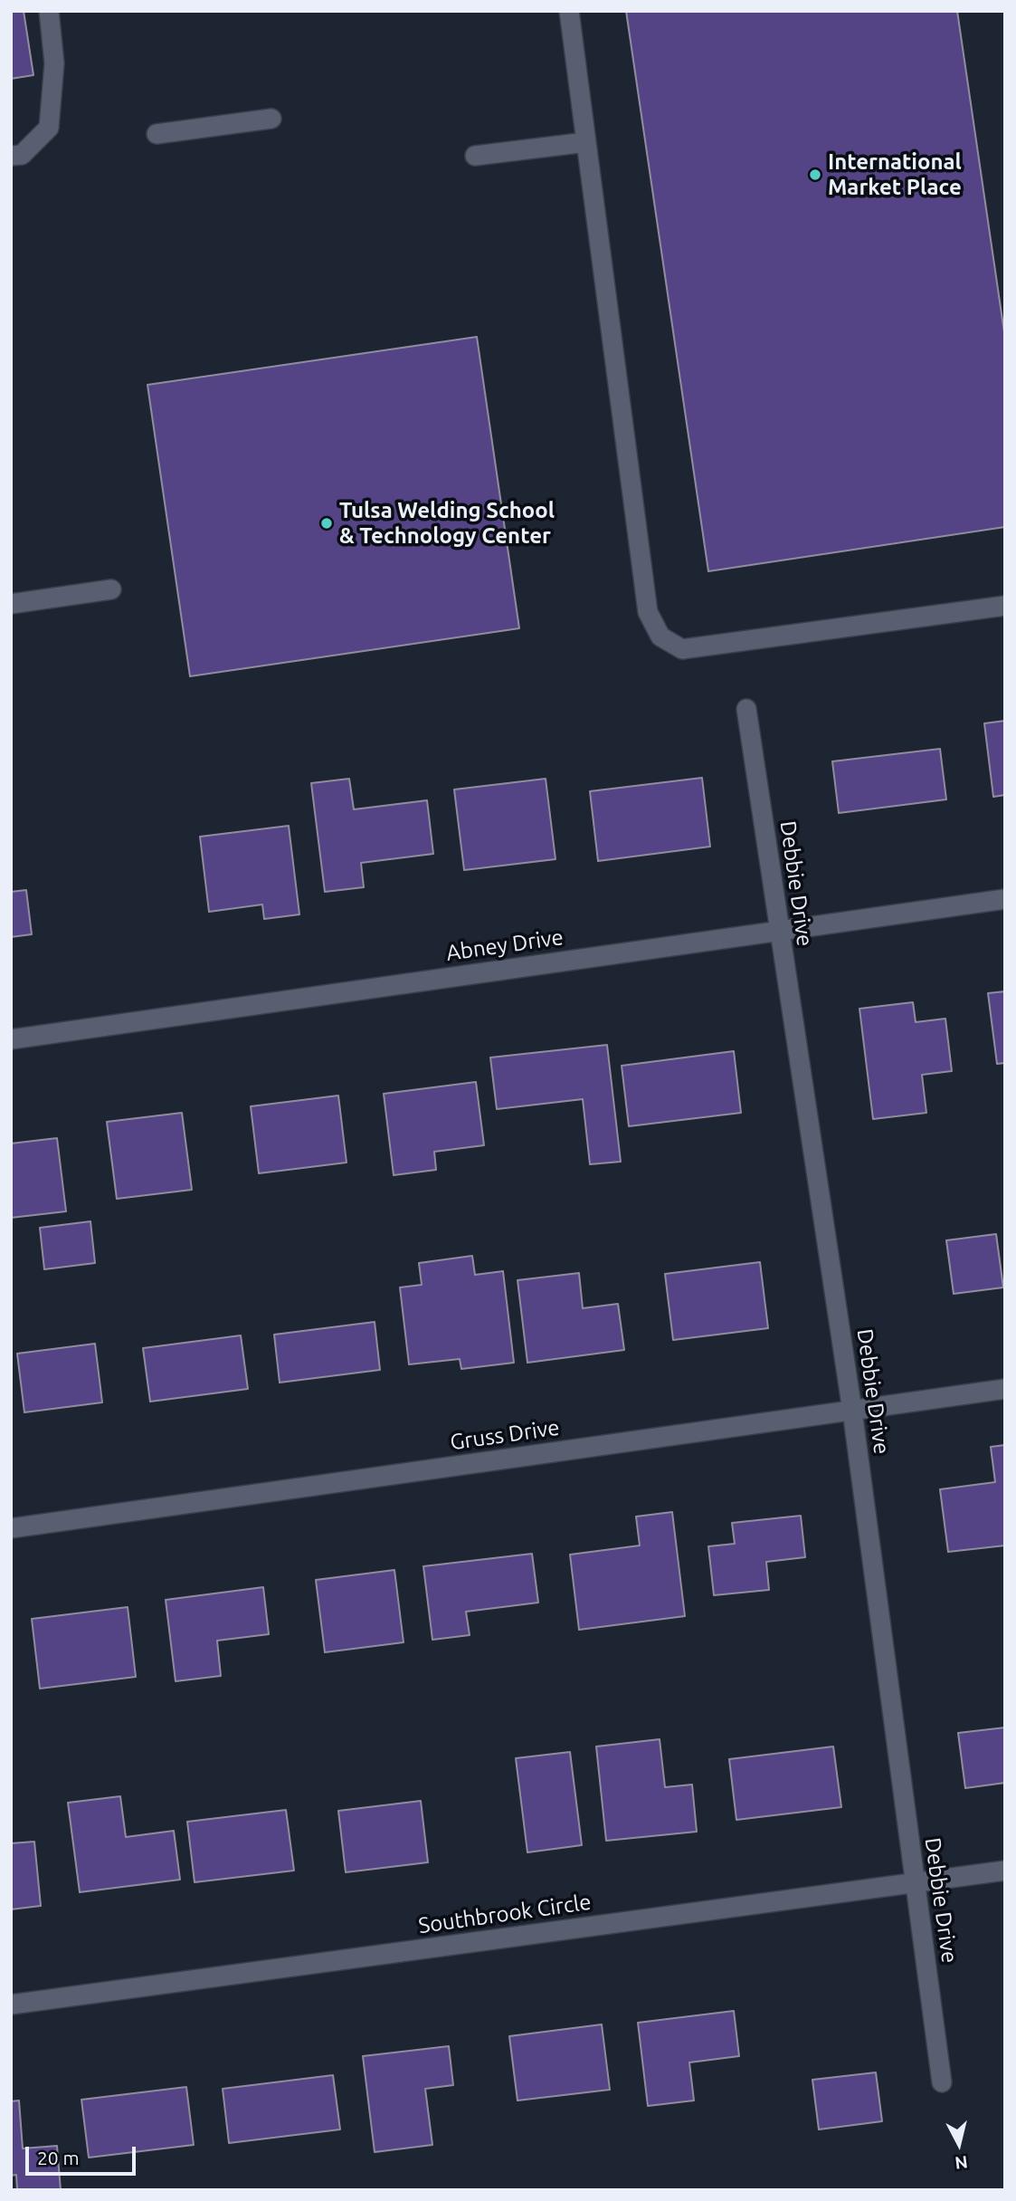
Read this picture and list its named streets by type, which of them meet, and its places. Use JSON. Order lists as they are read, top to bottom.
{
  "streets": {
    "street": [
      "Debbie Drive",
      "Abney Drive",
      "Gruss Drive",
      "Southbrook Circle"
    ]
  },
  "crossings": [
    ["Debbie Drive", "Abney Drive"],
    ["Debbie Drive", "Gruss Drive"],
    ["Debbie Drive", "Southbrook Circle"]
  ],
  "places": ["International Market Place", "Tulsa Welding School & Technology Center"],
  "scale_bar": "20 m",
  "north": "bottom"
}
